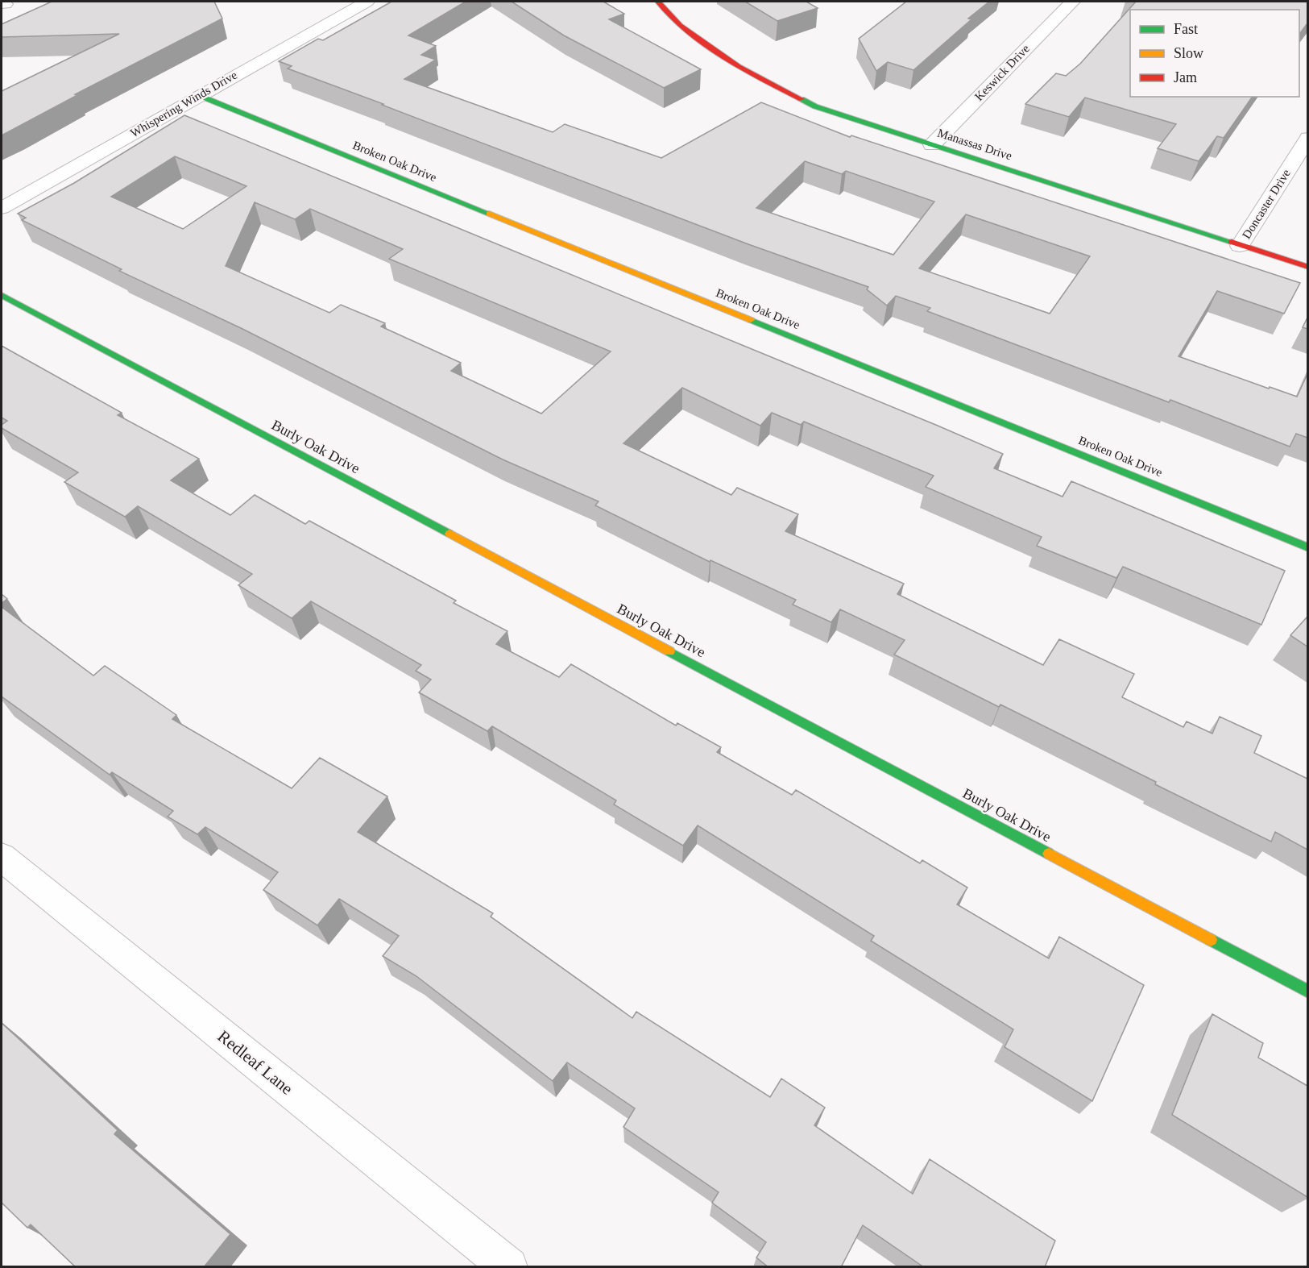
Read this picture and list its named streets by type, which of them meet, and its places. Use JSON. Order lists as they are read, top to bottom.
{
  "streets": {
    "street": [
      "Keswick Drive",
      "Whispering Winds Drive",
      "Manassas Drive",
      "Broken Oak Drive",
      "Doncaster Drive",
      "Burly Oak Drive",
      "Redleaf Lane"
    ]
  },
  "crossings": [
    ["Keswick Drive", "Manassas Drive"],
    ["Whispering Winds Drive", "Broken Oak Drive"],
    ["Manassas Drive", "Doncaster Drive"]
  ],
  "legend": ["Fast", "Slow", "Jam"]
}
